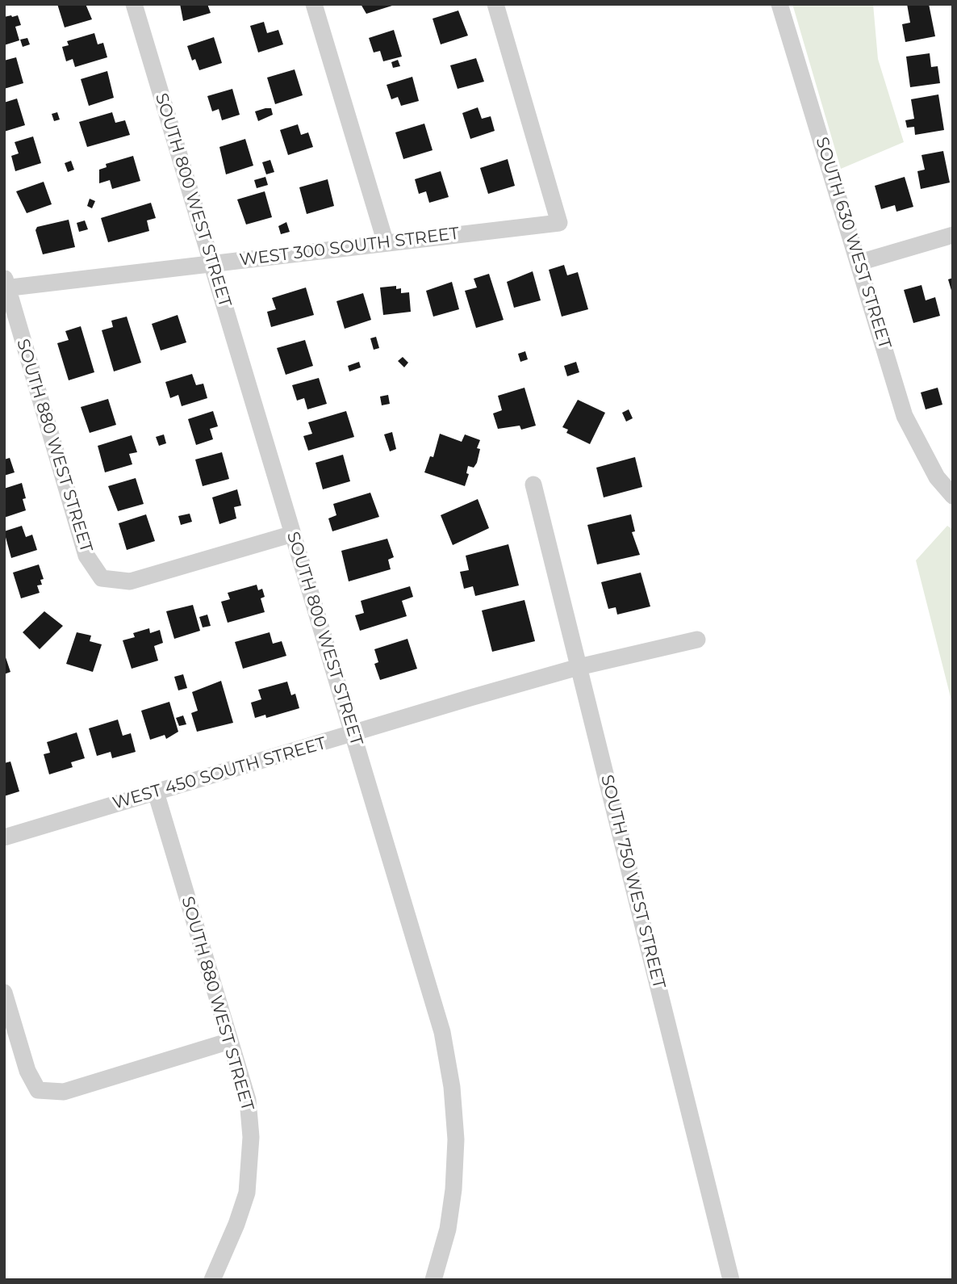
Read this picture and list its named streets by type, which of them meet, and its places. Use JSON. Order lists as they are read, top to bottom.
{
  "streets": {
    "street": [
      "SOUTH 800 WEST STREET",
      "SOUTH 630 WEST STREET",
      "WEST 300 SOUTH STREET",
      "SOUTH 880 WEST STREET",
      "WEST 450 SOUTH STREET",
      "SOUTH 750 WEST STREET"
    ]
  },
  "crossings": [
    ["SOUTH 800 WEST STREET", "WEST 300 SOUTH STREET"],
    ["SOUTH 800 WEST STREET", "SOUTH 880 WEST STREET"],
    ["SOUTH 800 WEST STREET", "WEST 450 SOUTH STREET"],
    ["WEST 300 SOUTH STREET", "SOUTH 880 WEST STREET"],
    ["SOUTH 880 WEST STREET", "WEST 450 SOUTH STREET"],
    ["WEST 450 SOUTH STREET", "SOUTH 750 WEST STREET"]
  ]
}
